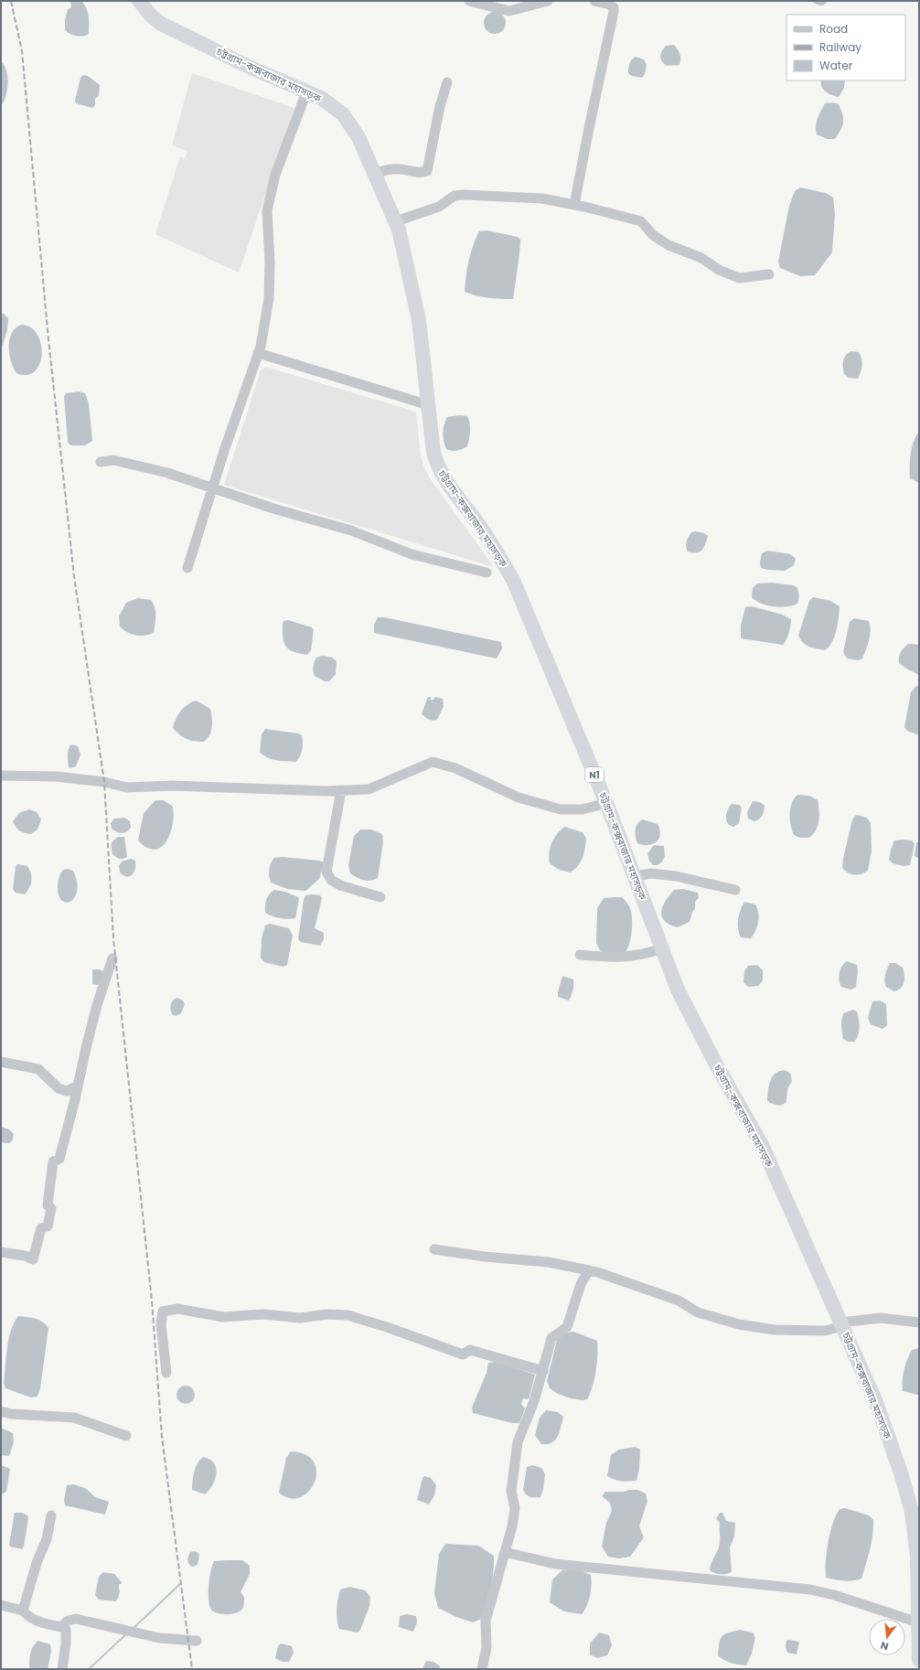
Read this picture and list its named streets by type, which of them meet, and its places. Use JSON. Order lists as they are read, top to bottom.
{
  "streets": {
    "highway": ["চট্টগ্রাম-কক্সবাজার মহাসড়ক", "N1"]
  },
  "legend": ["Road", "Railway", "Water"],
  "north": "bottom"
}
